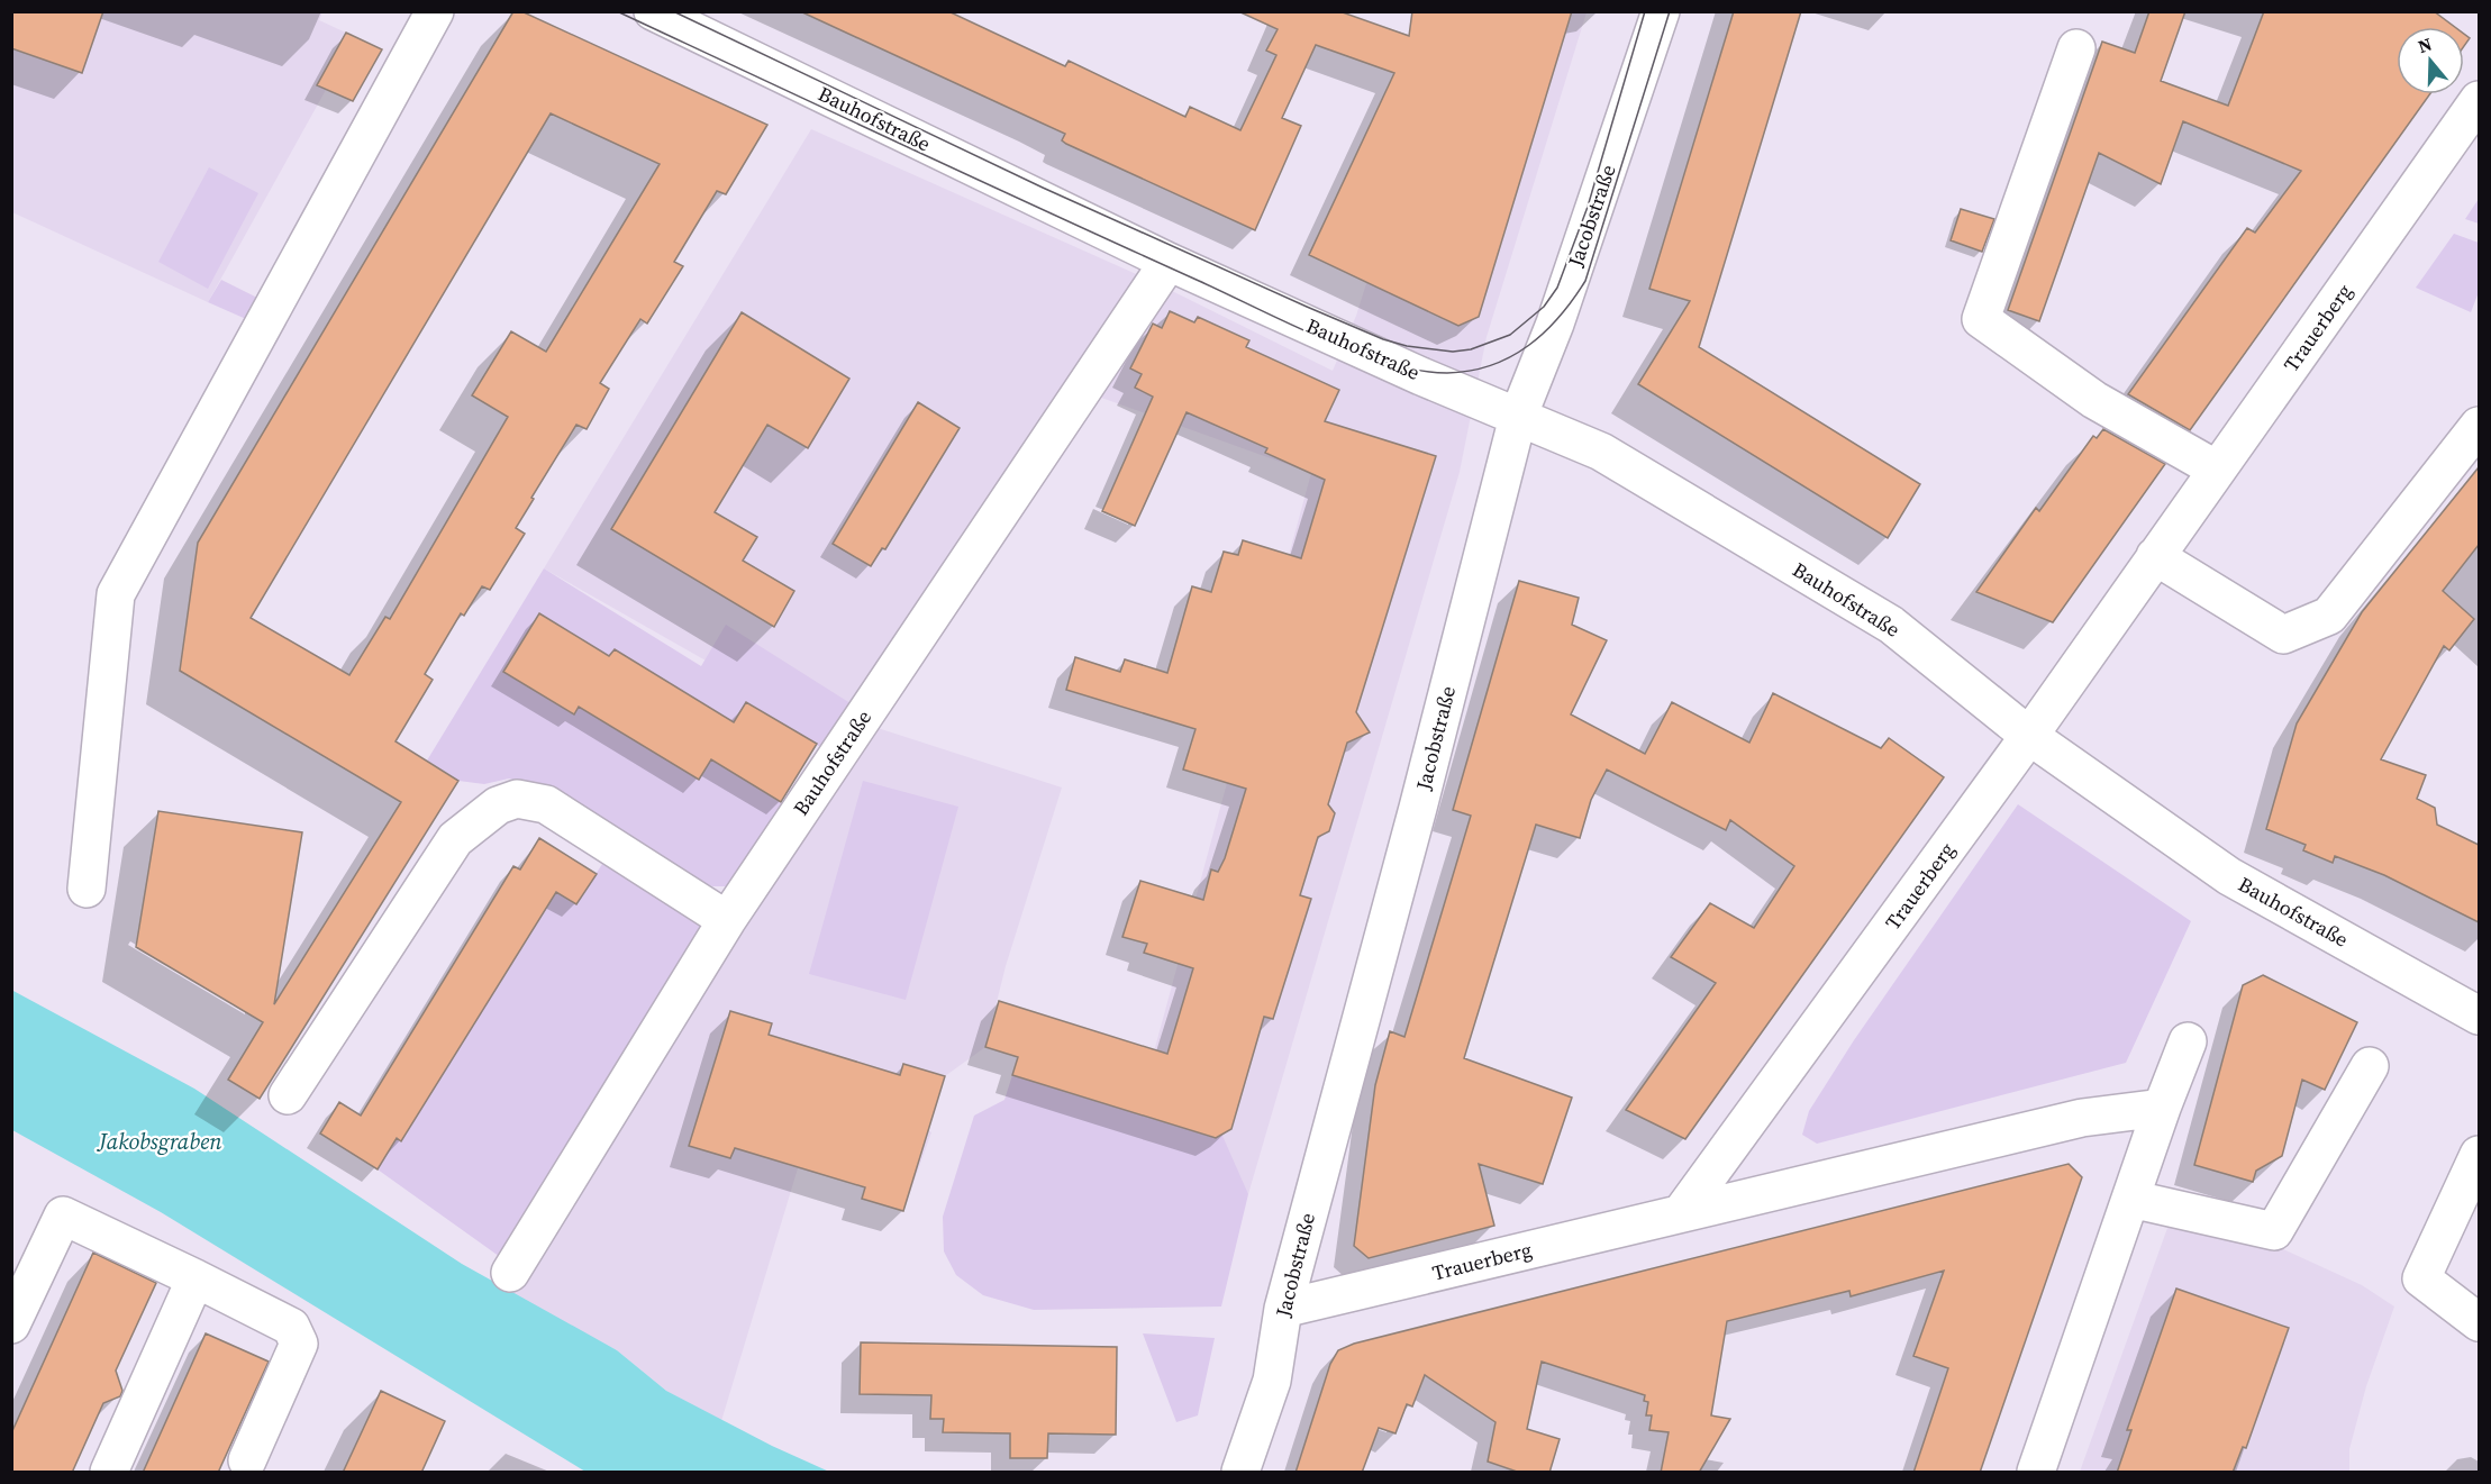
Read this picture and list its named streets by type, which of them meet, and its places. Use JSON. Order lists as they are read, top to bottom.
{
  "streets": {
    "street": ["Bauhofstraße", "Jacobstraße", "Trauerberg"]
  },
  "crossings": [
    ["Bauhofstraße", "Jacobstraße"],
    ["Bauhofstraße", "Trauerberg"],
    ["Jacobstraße", "Trauerberg"]
  ],
  "water": ["Jakobsgraben"],
  "north": "top"
}
